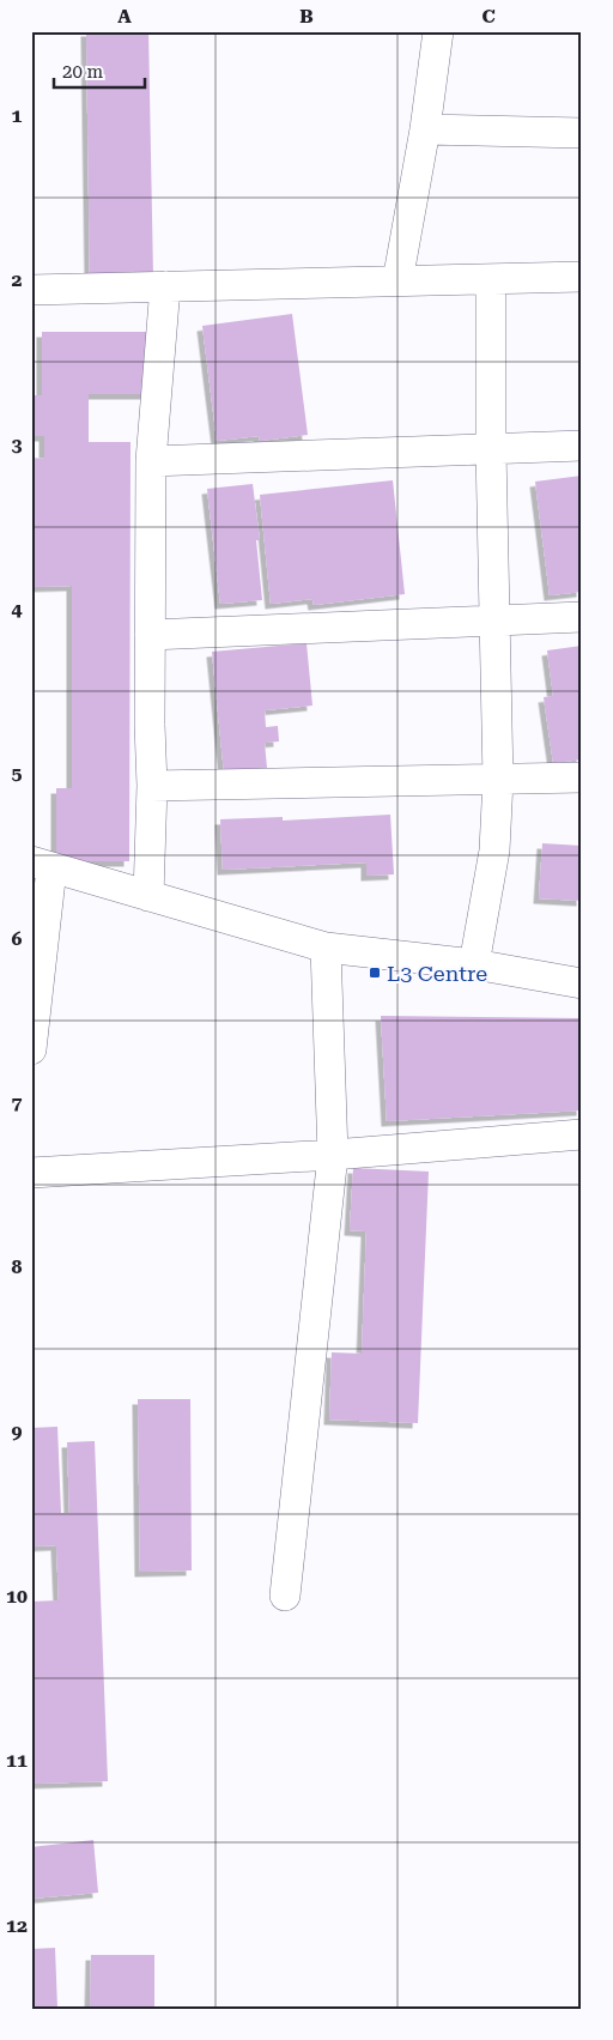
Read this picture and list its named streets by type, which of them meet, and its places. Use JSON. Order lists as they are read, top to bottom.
{
  "places": {
    "transit": ["L3 Centre"]
  },
  "scale_bar": "20 m",
  "grid": {
    "columns": ["A", "B", "C"],
    "rows": [
      "1",
      "2",
      "3",
      "4",
      "5",
      "6",
      "7",
      "8",
      "9",
      "10",
      "11",
      "12"
    ]
  }
}
